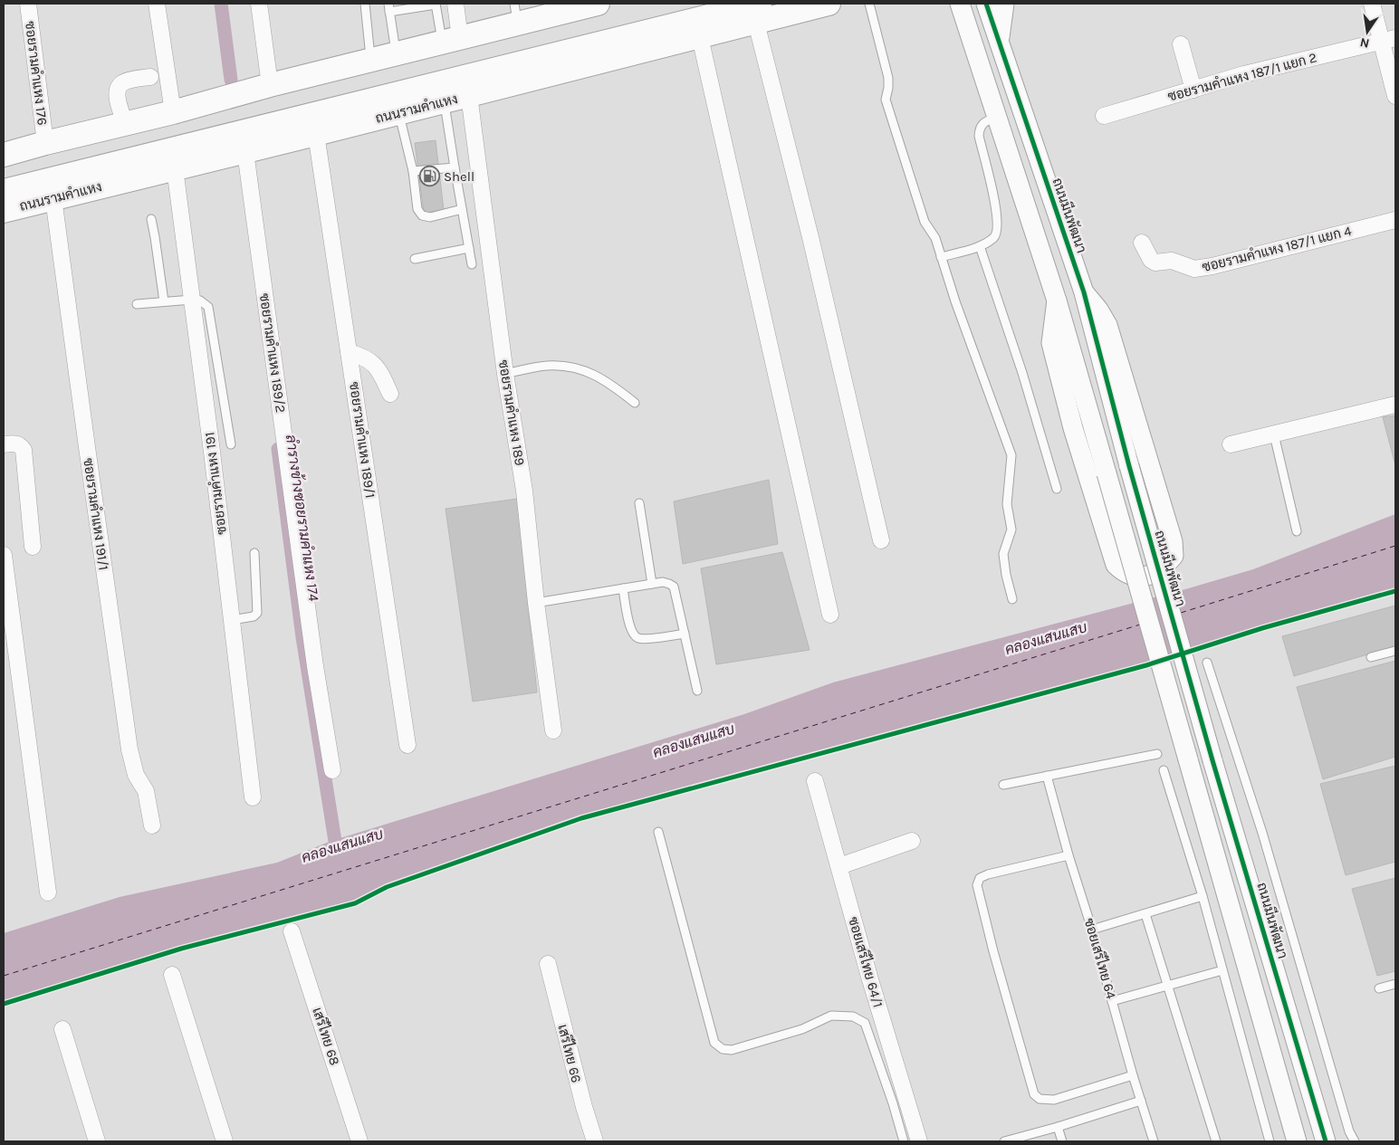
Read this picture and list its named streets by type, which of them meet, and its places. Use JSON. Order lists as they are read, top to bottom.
{
  "streets": {
    "main road": ["ถนนรามคำแหง"],
    "street": [
      "ซอยรามคำแหง 176",
      "ซอยรามคำแหง 187/1 แยก 2",
      "ถนนมีนพัฒนา",
      "ซอยรามคำแหง 187/1 แยก 4",
      "ซอยรามคำแหง 189/2",
      "ซอยรามคำแหง 189",
      "ซอยรามคำแหง 189/1",
      "ซอยรามคำแหง 191",
      "ซอยรามคำแหง 191/1",
      "ซอยเสรีไทย 64/1",
      "เสรีไทย 68",
      "เสรีไทย 66"
    ],
    "lane": ["ซอยเสรีไทย 64"]
  },
  "crossings": [
    ["ถนนรามคำแหง", "ซอยรามคำแหง 189/2"],
    ["ถนนรามคำแหง", "ซอยรามคำแหง 189"],
    ["ถนนรามคำแหง", "ซอยรามคำแหง 189/1"],
    ["ถนนรามคำแหง", "ซอยรามคำแหง 191"],
    ["ถนนรามคำแหง", "ซอยรามคำแหง 191/1"]
  ],
  "water": ["ลำรางข้างซอยรามคำแหง 174", "คลองแสนแสบ"],
  "places": {
    "fuel station": ["Shell"]
  },
  "north": "bottom"
}
